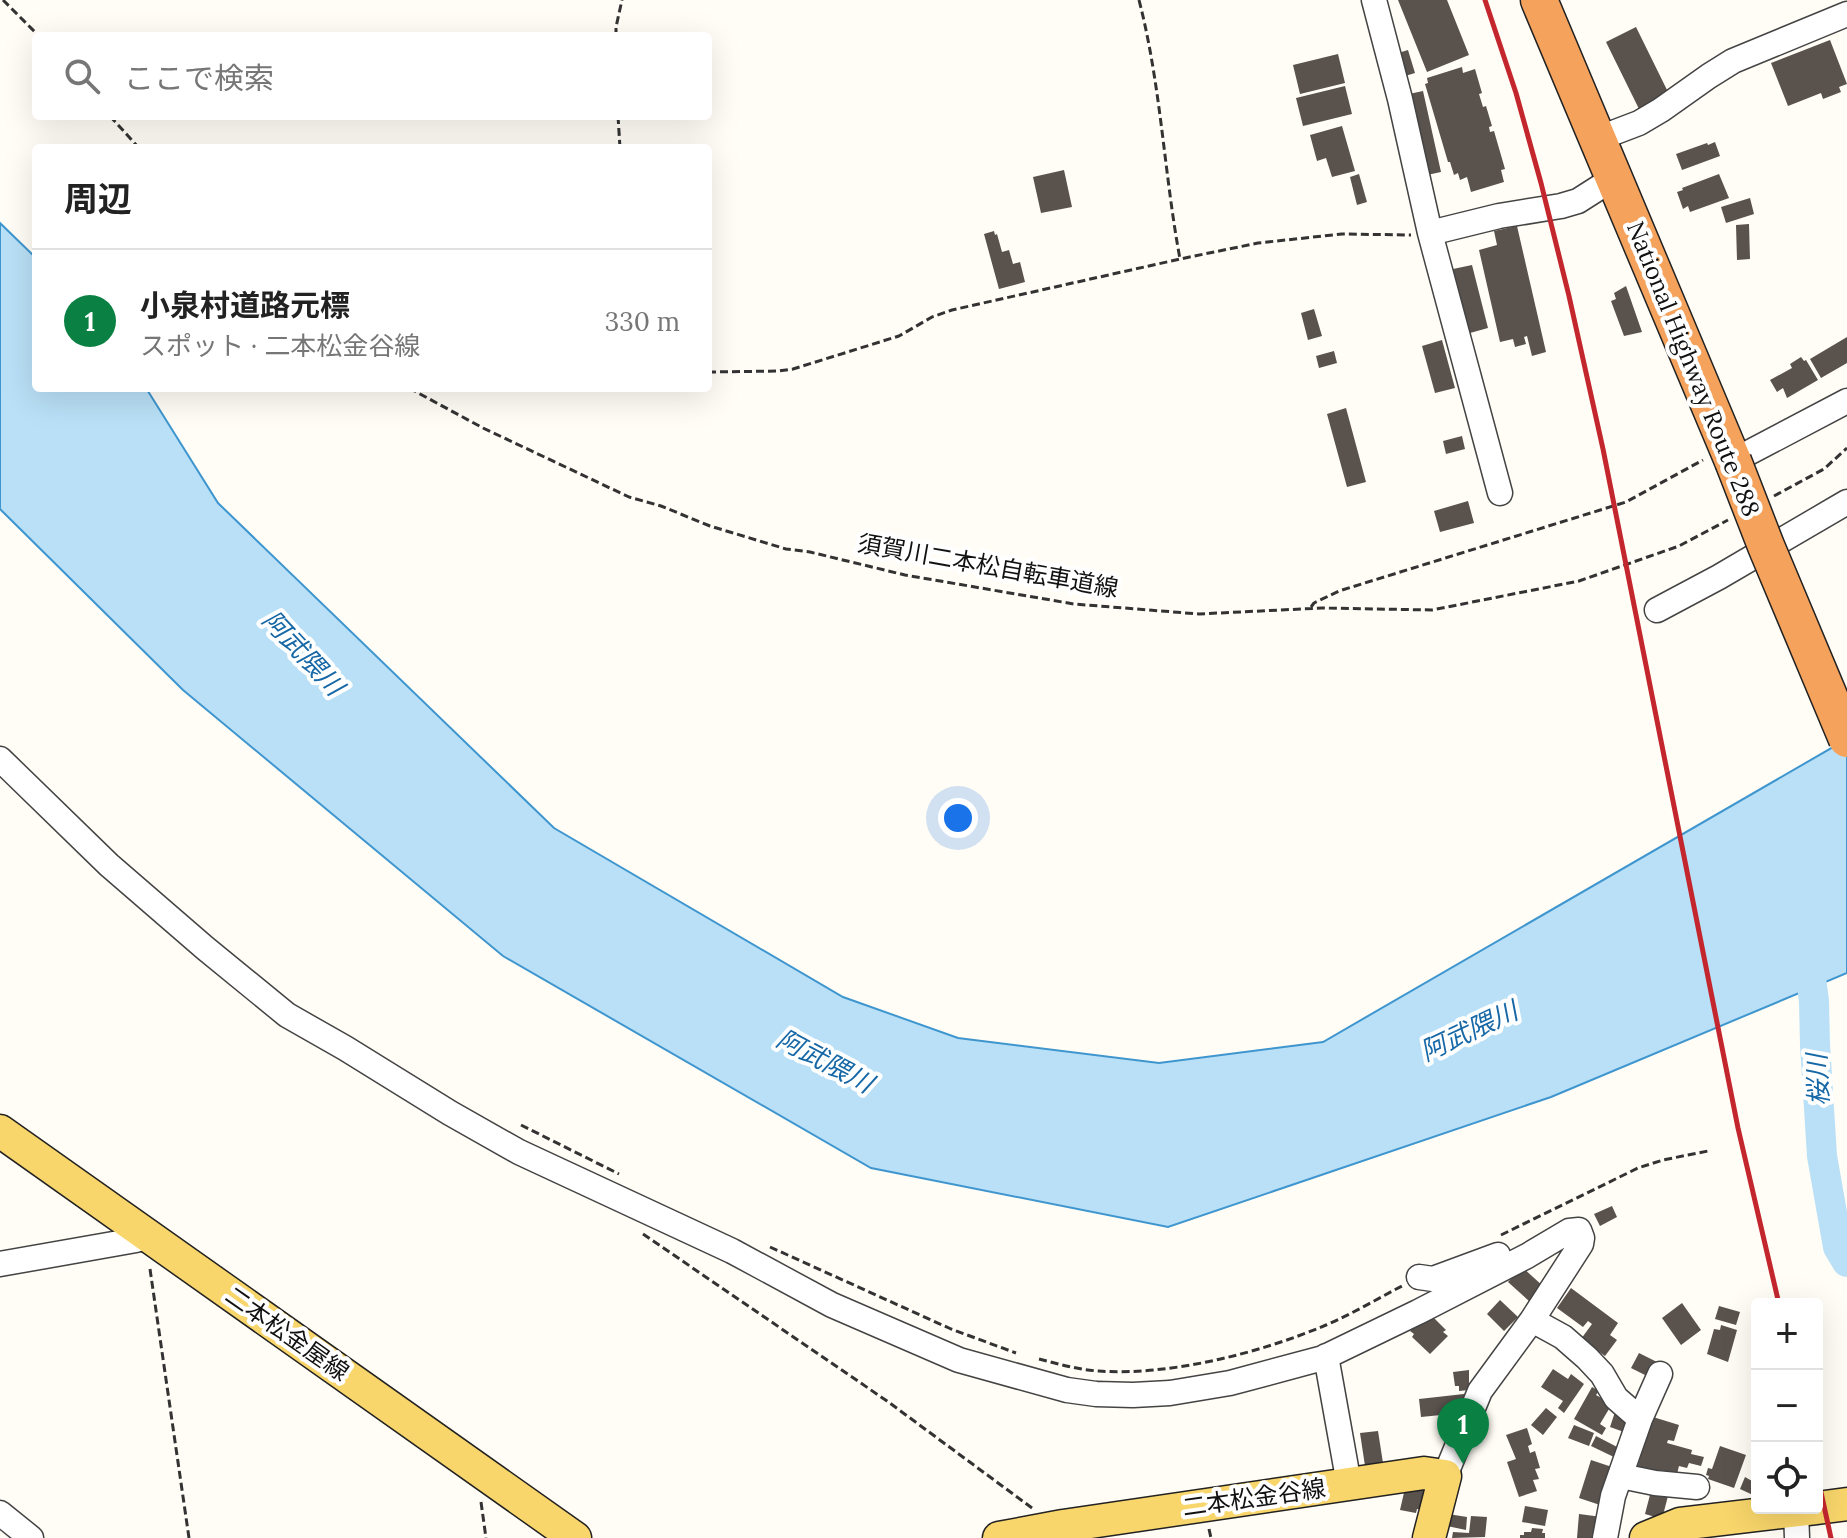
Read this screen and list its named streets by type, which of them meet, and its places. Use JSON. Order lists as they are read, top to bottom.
{
  "streets": {
    "highway": ["National Highway Route 288"],
    "main road": ["二本松金屋線", "二本松金谷線"],
    "path": ["須賀川二本松自転車道線"]
  },
  "water": ["阿武隈川", "桜川"],
  "page": {
    "search": "ここで検索",
    "heading": "周辺",
    "list": [
      {
        "mark": "1",
        "name": "小泉村道路元標",
        "note": "スポット · 二本松金谷線",
        "value": "330 m"
      }
    ],
    "map_buttons": ["+", "−"],
    "pins": "1"
  }
}
